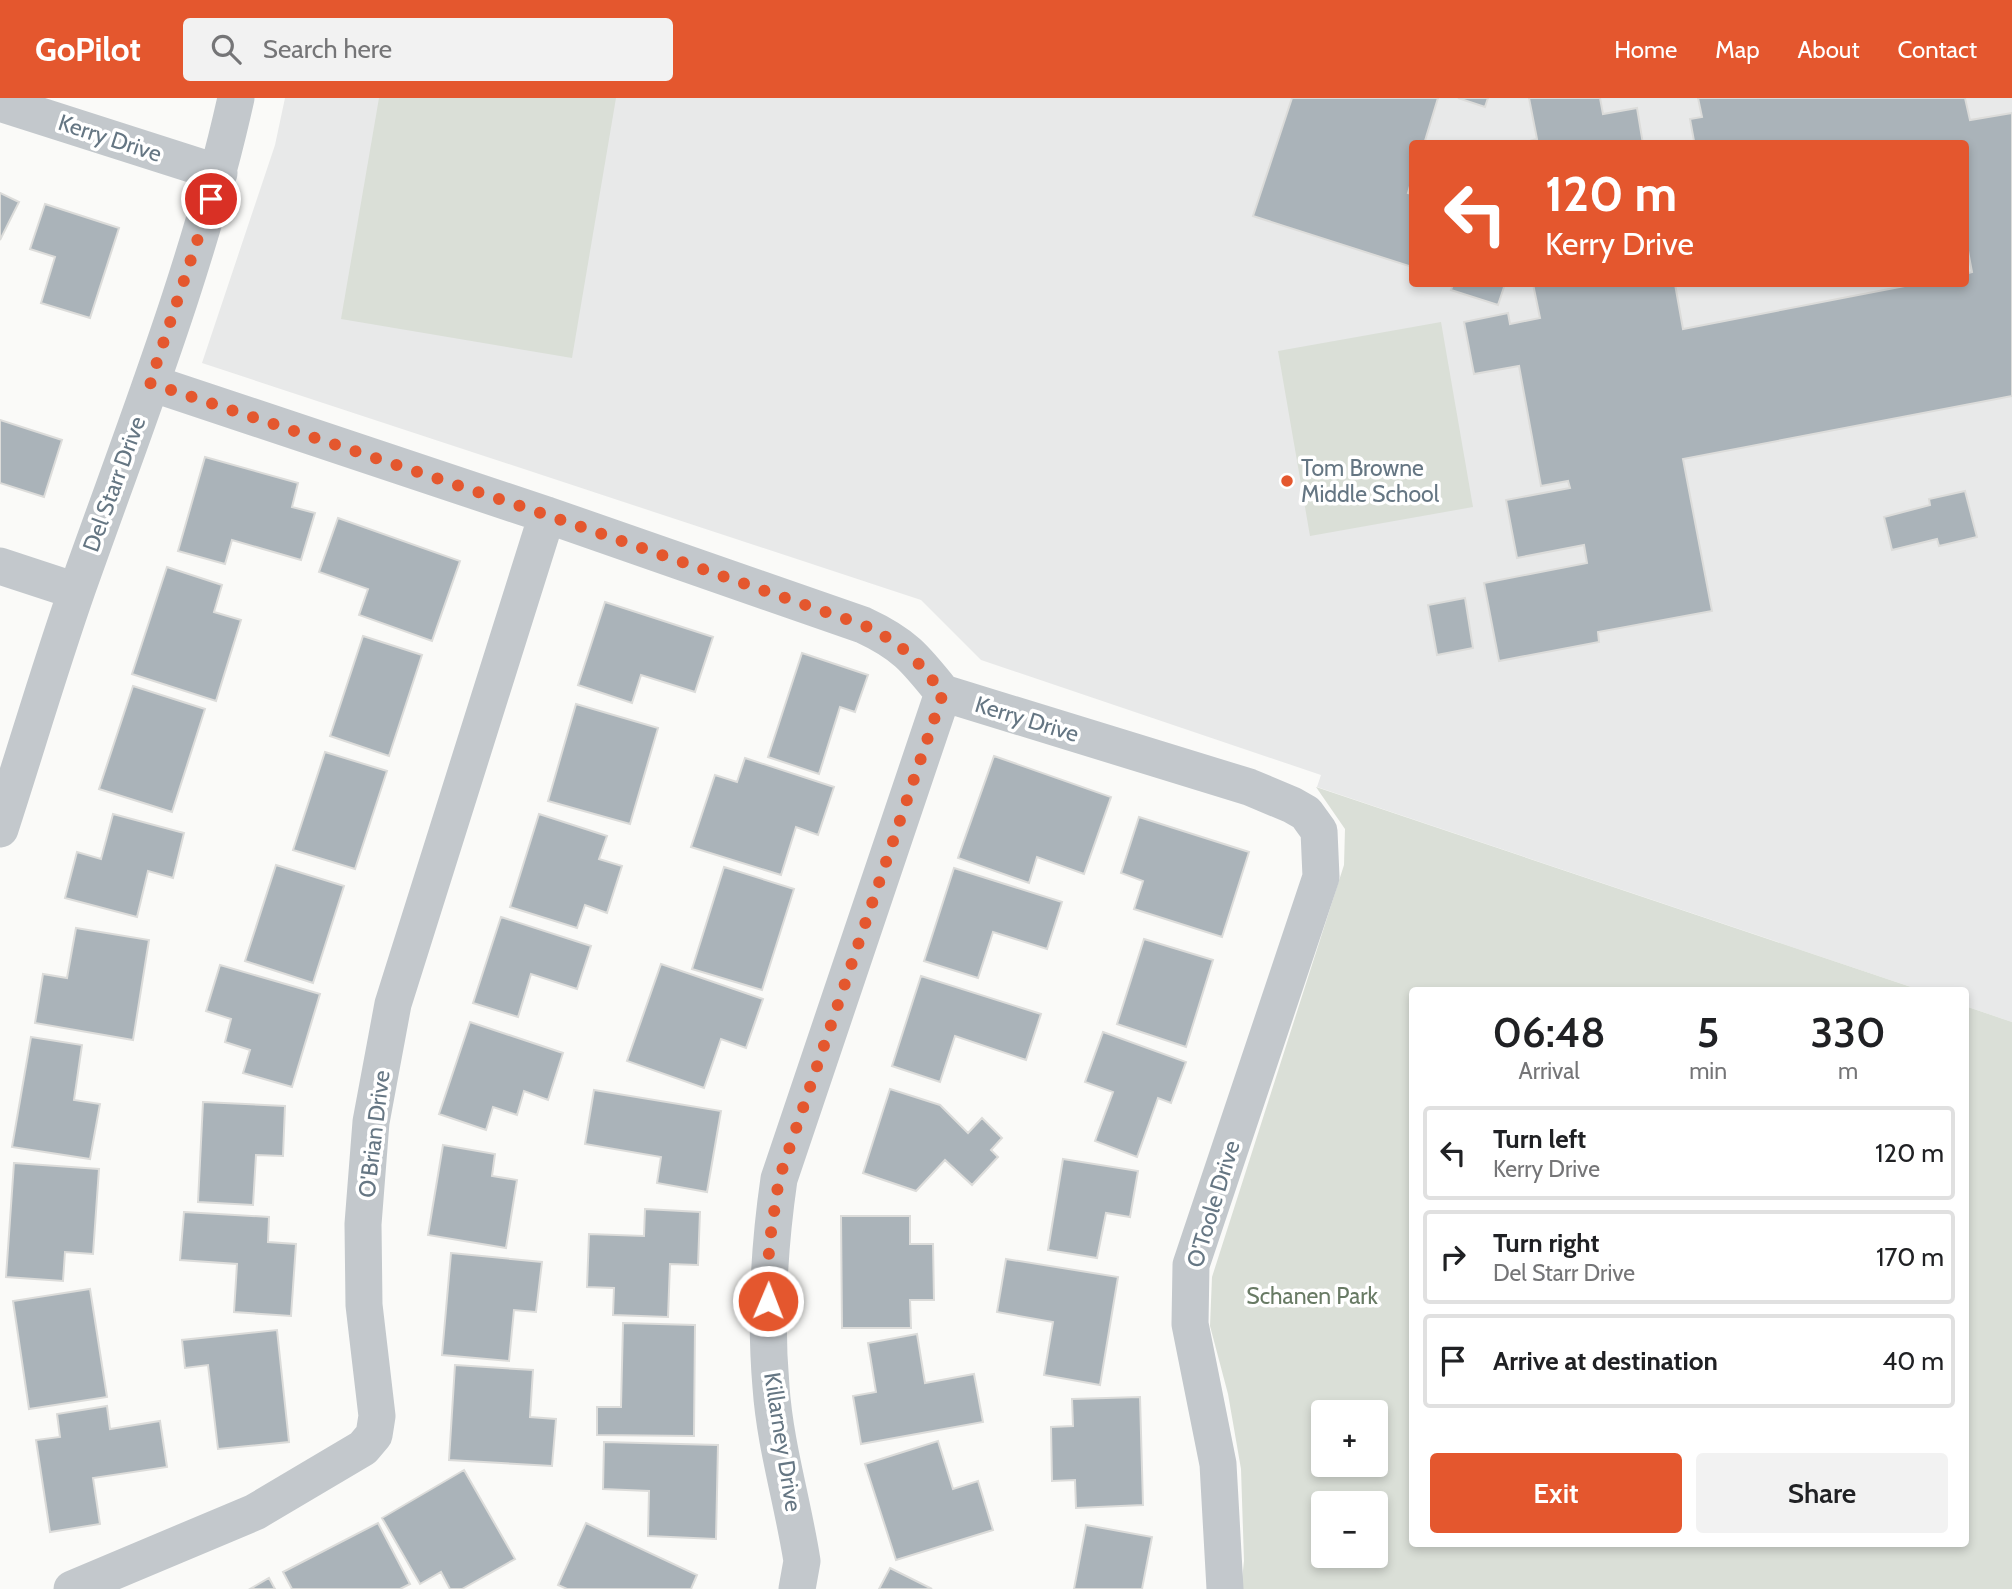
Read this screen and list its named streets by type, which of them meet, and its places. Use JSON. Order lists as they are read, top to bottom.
{
  "streets": {
    "street": [
      "Kerry Drive",
      "Del Starr Drive",
      "O'Brian Drive",
      "O'Toole Drive",
      "Killarney Drive"
    ]
  },
  "crossings": [
    ["Kerry Drive", "Del Starr Drive"],
    ["Kerry Drive", "O'Toole Drive"],
    ["Kerry Drive", "Killarney Drive"]
  ],
  "parks": ["Schanen Park"],
  "places": ["Tom Browne Middle School"],
  "page": {
    "header": "GoPilot",
    "search": "Search here",
    "nav": [
      "Home",
      "Map",
      "About",
      "Contact"
    ],
    "turn": ["120 m", "Kerry Drive"],
    "eta": [
      "06:48",
      "Arrival",
      "5",
      "min",
      "330",
      "m"
    ],
    "list": [
      {
        "name": "Turn left",
        "note": "Kerry Drive",
        "value": "120 m"
      },
      {
        "name": "Turn right",
        "note": "Del Starr Drive",
        "value": "170 m"
      },
      {
        "name": "Arrive at destination",
        "value": "40 m"
      }
    ],
    "map_buttons": ["+", "−"],
    "buttons": ["Exit", "Share"]
  }
}
